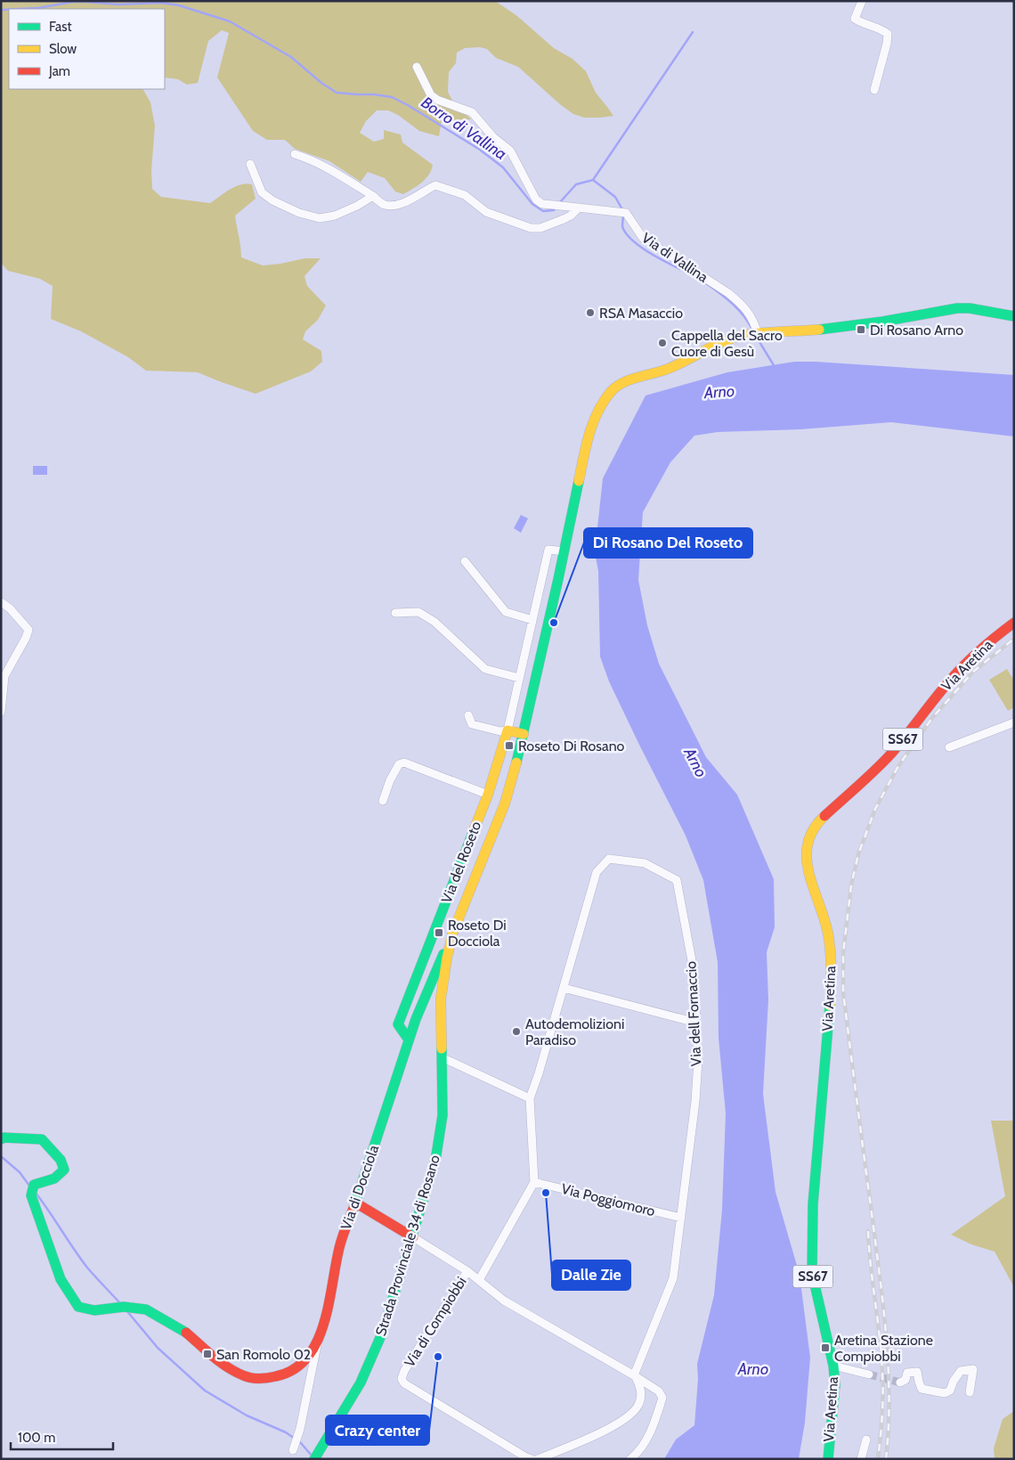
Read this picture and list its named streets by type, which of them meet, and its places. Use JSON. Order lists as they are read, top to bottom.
{
  "streets": {
    "main road": [
      "Via Aretina",
      "SS67",
      "Via del Roseto",
      "Via di Docciola",
      "Strada Provinciale 34 di Rosano",
      "Via di Compiobbi"
    ],
    "street": ["Via di Vallina", "Via dell Fornaccio", "Via Poggiomoro"]
  },
  "crossings": [
    ["Via di Vallina", "Strada Provinciale 34 di Rosano"],
    ["Via del Roseto", "Via di Docciola"],
    ["Via del Roseto", "Strada Provinciale 34 di Rosano"],
    ["Via dell Fornaccio", "Via Poggiomoro"],
    ["Via dell Fornaccio", "Via di Compiobbi"],
    ["Via di Docciola", "Strada Provinciale 34 di Rosano"],
    ["Via di Docciola", "Via di Compiobbi"],
    ["Strada Provinciale 34 di Rosano", "Via di Compiobbi"]
  ],
  "water": ["Borro di Vallina", "Arno"],
  "places": {
    "other": [
      "RSA Masaccio",
      "Cappella del Sacro Cuore di Gesù",
      "Di Rosano Del Roseto",
      "Autodemolizioni Paradiso",
      "Dalle Zie",
      "Crazy center"
    ],
    "transit": [
      "Di Rosano Arno",
      "Roseto Di Rosano",
      "Roseto Di Docciola",
      "Aretina Stazione Compiobbi",
      "San Romolo 02"
    ]
  },
  "legend": ["Fast", "Slow", "Jam"],
  "scale_bar": "100 m"
}
